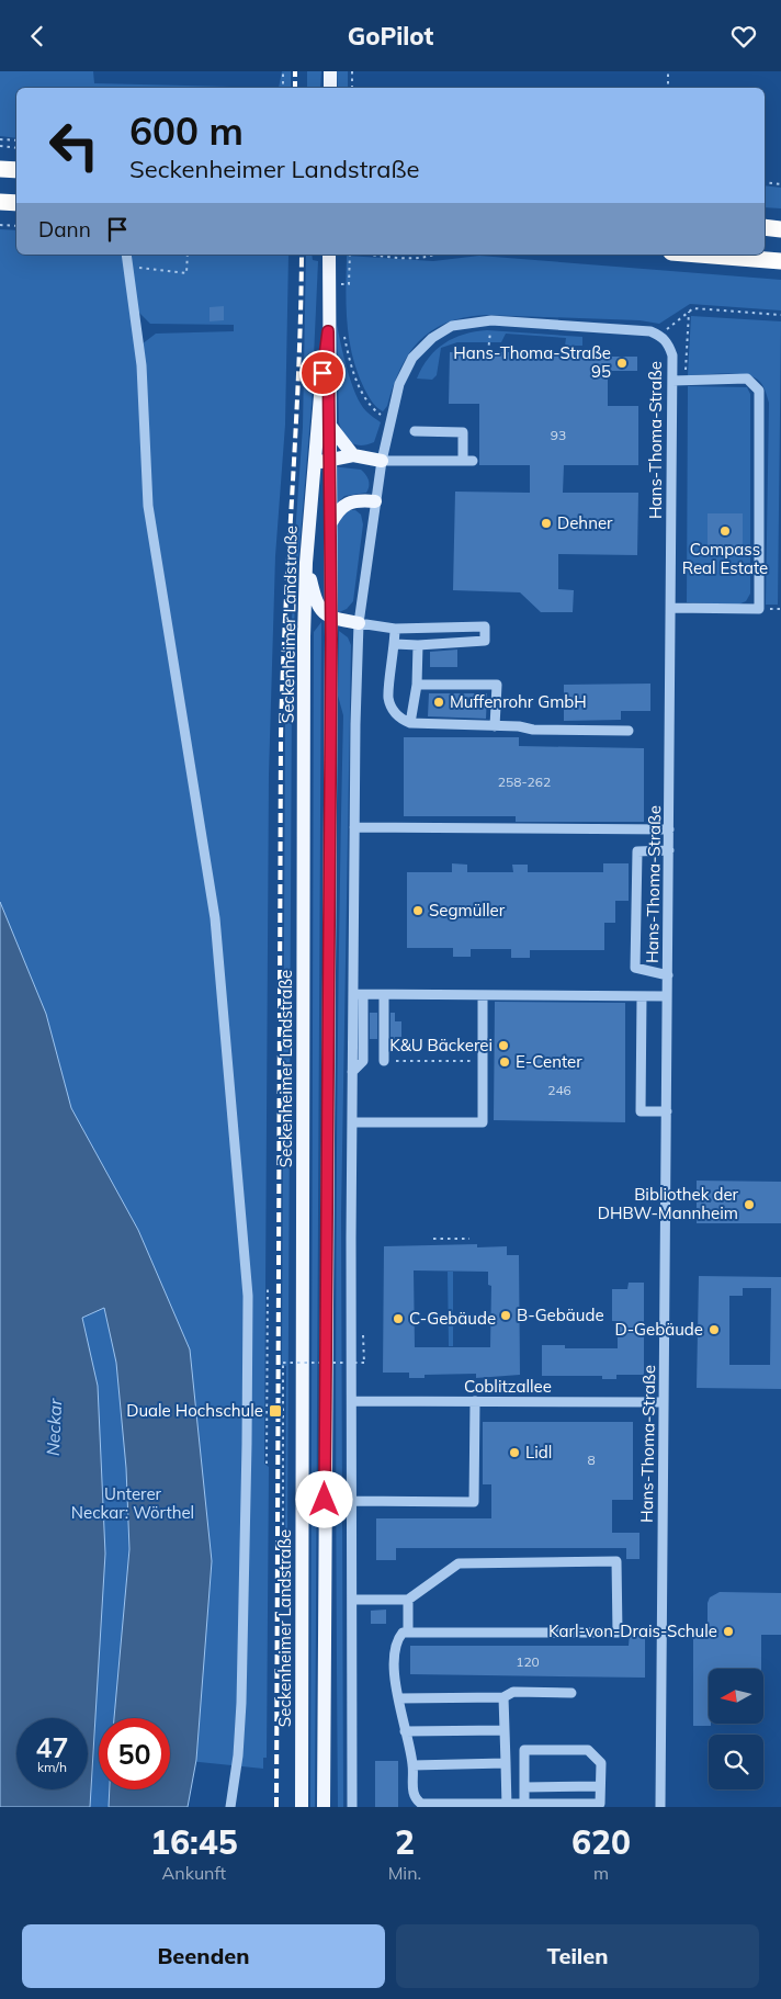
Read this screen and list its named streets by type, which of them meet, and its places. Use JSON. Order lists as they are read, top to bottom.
{
  "streets": {
    "main road": ["Seckenheimer Landstraße"],
    "street": ["Hans-Thoma-Straße", "Coblitzallee"]
  },
  "crossings": [
    ["Hans-Thoma-Straße", "Coblitzallee"]
  ],
  "water": ["Neckar"],
  "parks": ["Unterer Neckar: Wörthel"],
  "places": {
    "other": [
      "Hans-Thoma-Straße 95",
      "Dehner",
      "Compass Real Estate",
      "Muffenrohr GmbH",
      "Segmüller",
      "K&U Bäckerei",
      "E-Center",
      "Bibliothek der DHBW-Mannheim",
      "B-Gebäude",
      "C-Gebäude",
      "D-Gebäude",
      "Lidl",
      "Karl-von-Drais-Schule"
    ],
    "transit": ["Duale Hochschule"]
  },
  "house_numbers": [
    "93",
    "258-262",
    "246",
    "8",
    "120"
  ],
  "north": "left",
  "page": {
    "header": "GoPilot",
    "turn": ["600 m", "Seckenheimer Landstraße"],
    "then": "Dann",
    "speed": "47 km/h",
    "limit": "50",
    "eta": [
      "16:45",
      "Ankunft",
      "2",
      "Min.",
      "620",
      "m"
    ],
    "buttons": ["Beenden", "Teilen"]
  }
}
